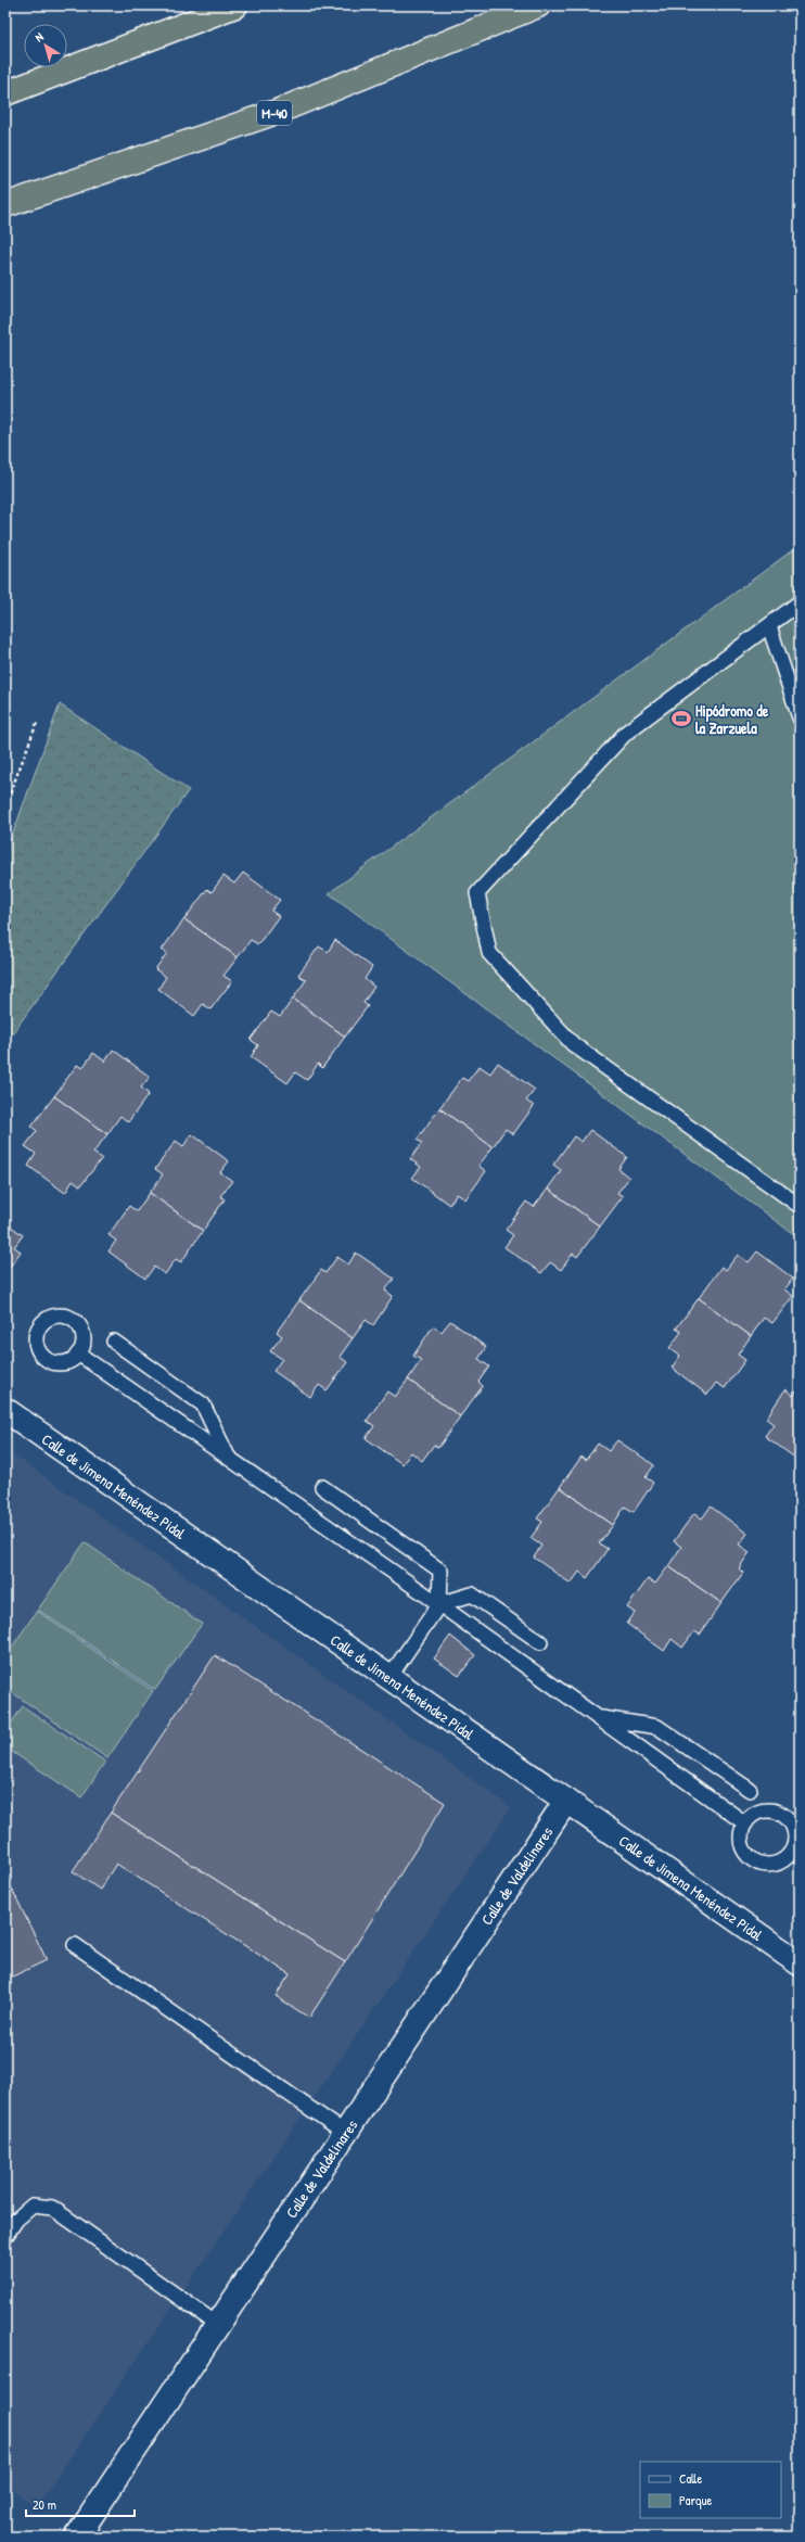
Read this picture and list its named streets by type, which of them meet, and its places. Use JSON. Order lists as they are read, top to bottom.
{
  "streets": {
    "highway": ["M-40"],
    "street": ["Calle de Jimena Menéndez Pidal", "Calle de Valdelinares"]
  },
  "crossings": [
    ["Calle de Jimena Menéndez Pidal", "Calle de Valdelinares"]
  ],
  "places": {
    "sports": ["Hipódromo de la Zarzuela"]
  },
  "legend": ["Calle", "Parque"],
  "scale_bar": "20 m",
  "north": "top left"
}
